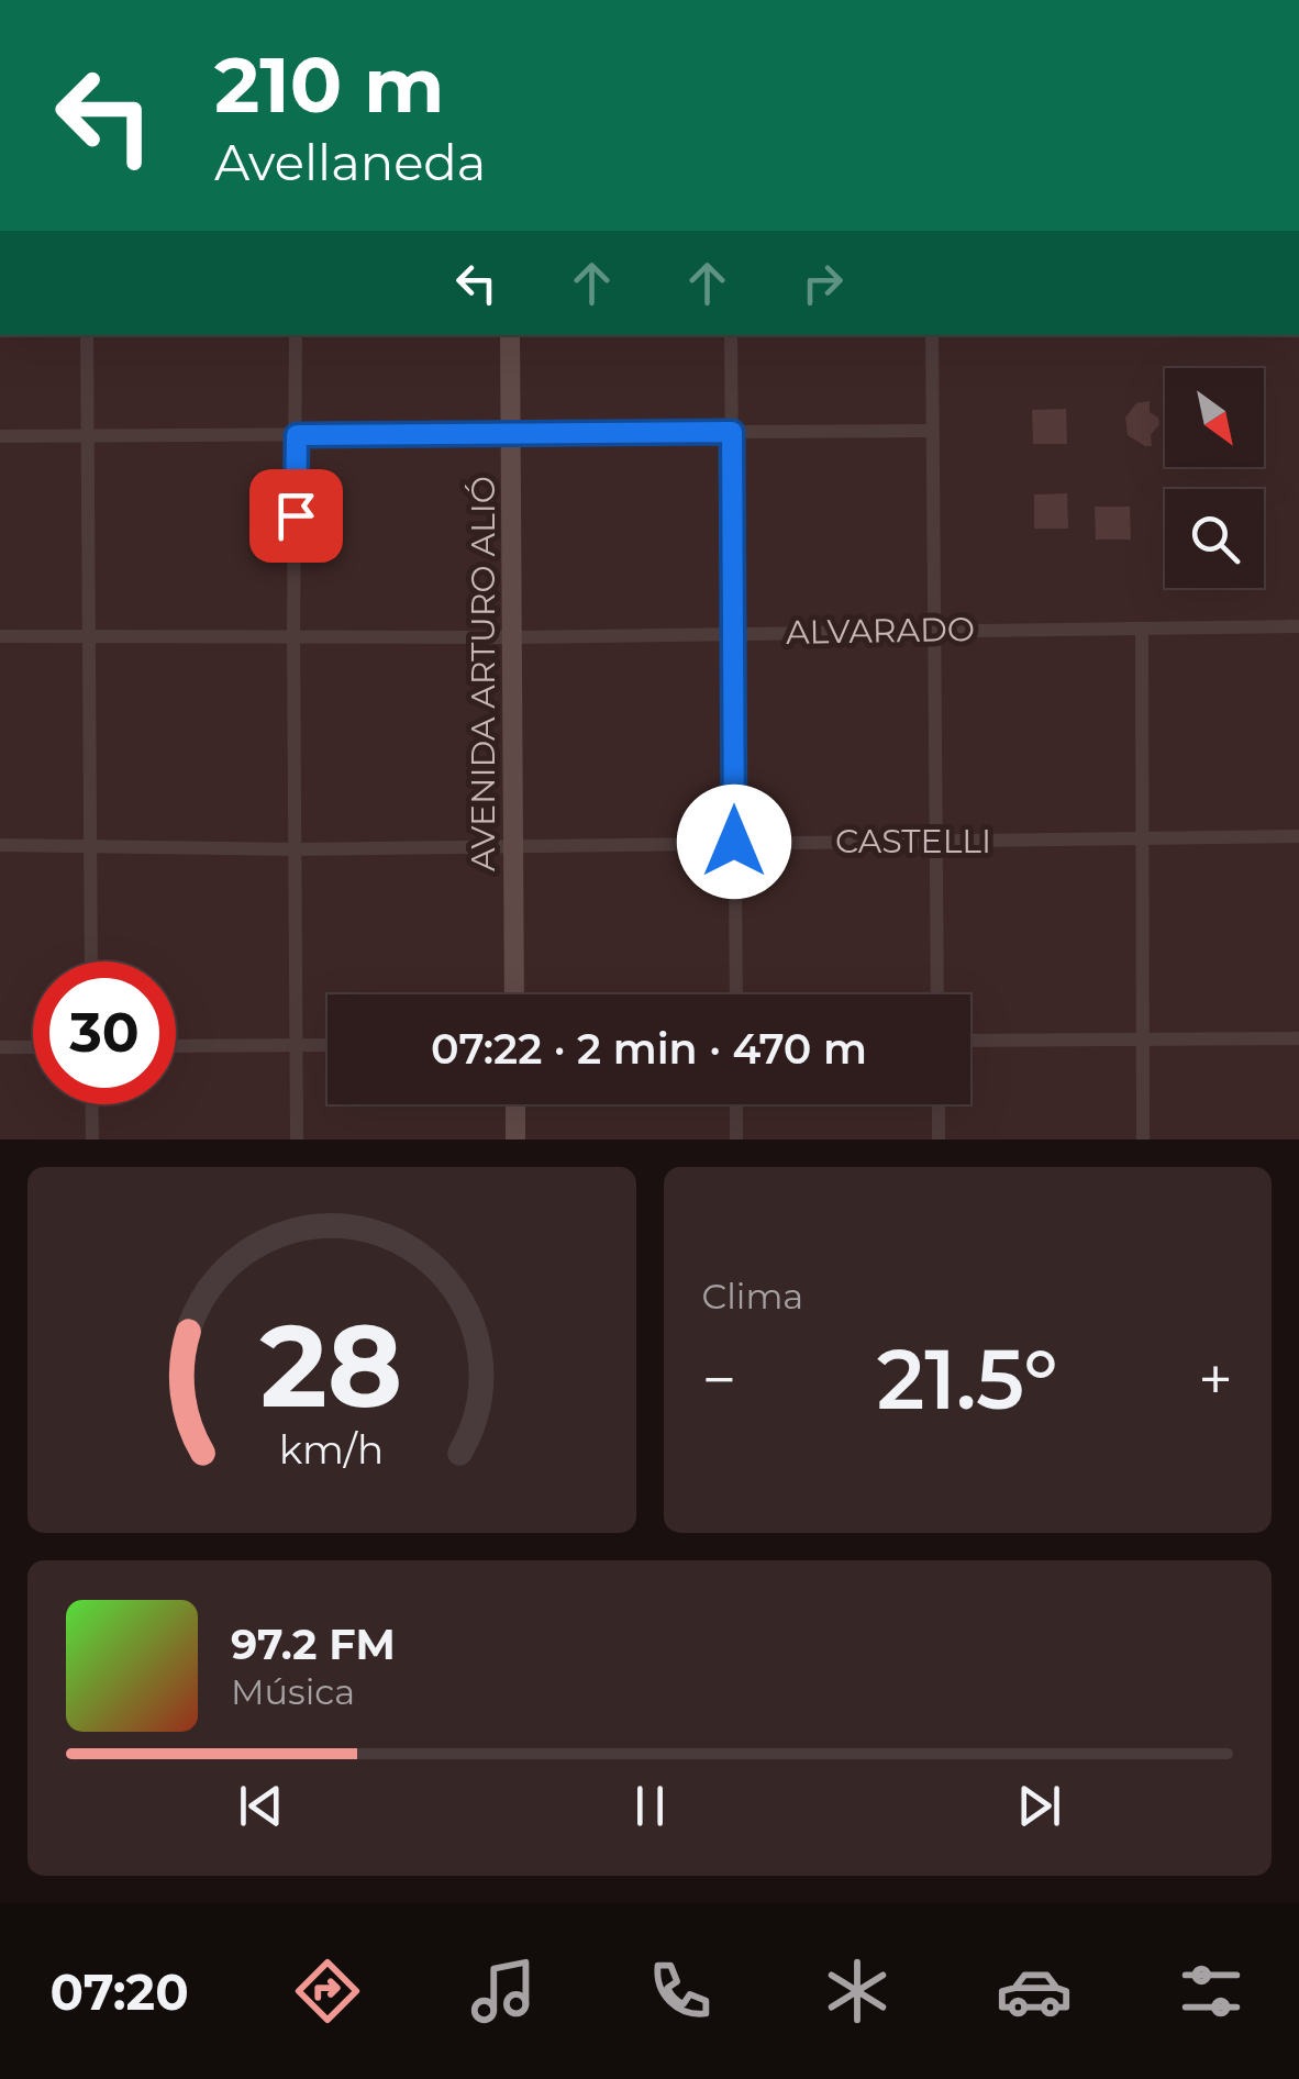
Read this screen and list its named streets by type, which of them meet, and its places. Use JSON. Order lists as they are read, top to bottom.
{
  "streets": {
    "main road": ["AVENIDA ARTURO ALIÓ"],
    "street": ["ALVARADO", "CASTELLI"]
  },
  "crossings": [
    ["ALVARADO", "AVENIDA ARTURO ALIÓ"],
    ["AVENIDA ARTURO ALIÓ", "CASTELLI"]
  ],
  "north": "bottom right",
  "page": {
    "turn": ["210 m", "Avellaneda"],
    "limit": "30",
    "trip": "07:22 · 2 min · 470 m",
    "tile": "Clima",
    "heat": ["−", "21.5°", "+"],
    "song": ["97.2 FM", "Música"],
    "tabs": "07:20",
    "gauge": ["28", "km/h"]
  }
}
